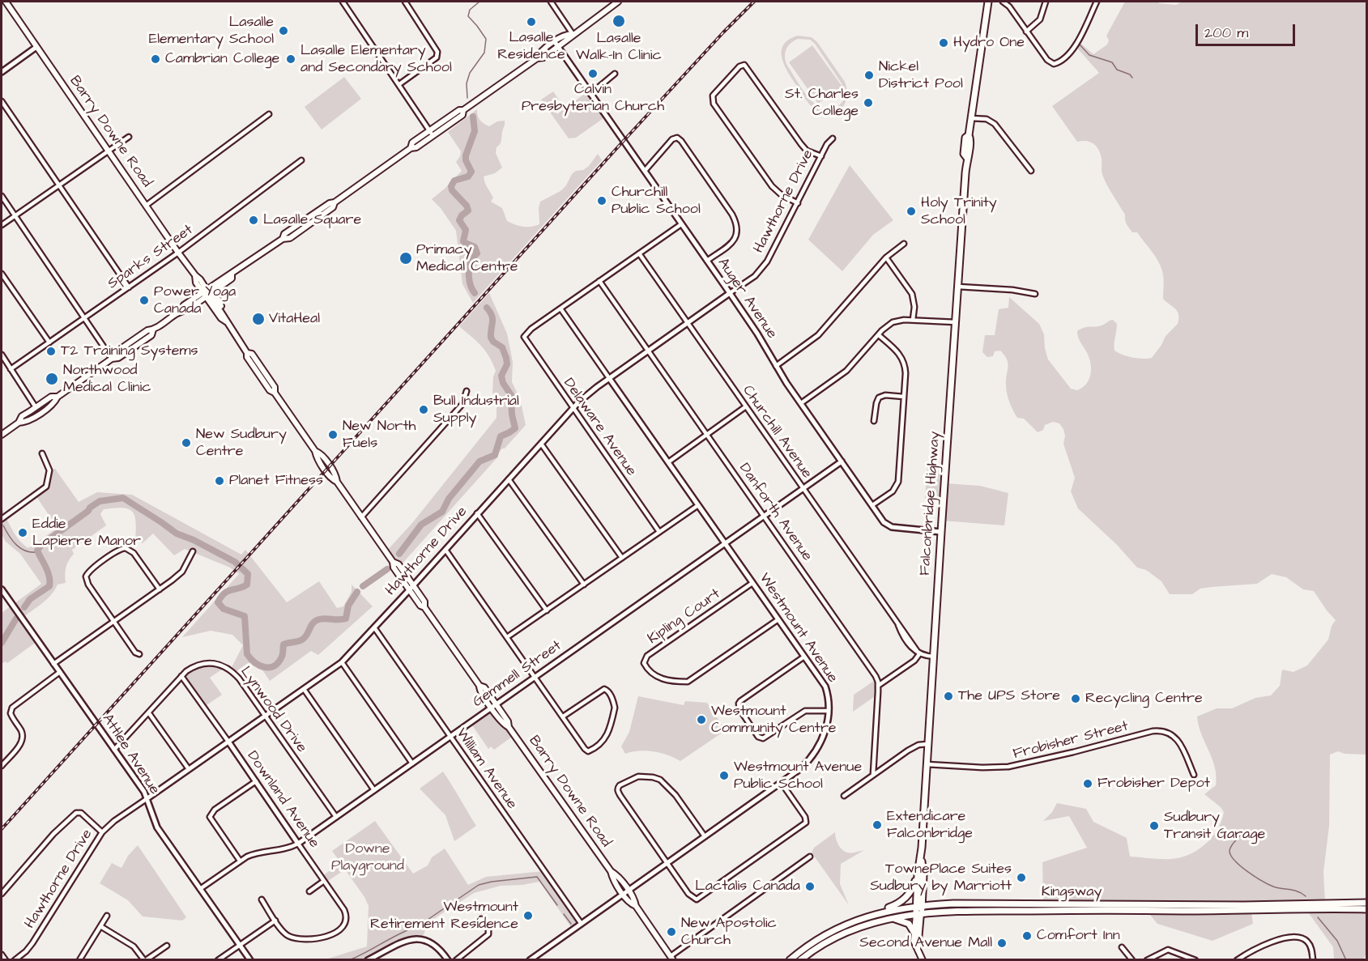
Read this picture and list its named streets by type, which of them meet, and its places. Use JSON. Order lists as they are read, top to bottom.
{
  "streets": {
    "main road": ["Barry Downe Road", "Falconbridge Highway", "Kingsway"],
    "street": [
      "Hawthorne Drive",
      "Sparks Street",
      "Auger Avenue",
      "Delaware Avenue",
      "Churchill Avenue",
      "Danforth Avenue",
      "Kipling Court",
      "Westmount Avenue",
      "Gemmell Street",
      "Lynwood Drive",
      "Frobisher Street",
      "Attlee Avenue",
      "William Avenue",
      "Downland Avenue"
    ]
  },
  "crossings": [
    ["Barry Downe Road", "Hawthorne Drive"],
    ["Barry Downe Road", "Sparks Street"],
    ["Barry Downe Road", "Westmount Avenue"],
    ["Barry Downe Road", "Gemmell Street"],
    ["Hawthorne Drive", "Auger Avenue"],
    ["Hawthorne Drive", "Delaware Avenue"],
    ["Hawthorne Drive", "Churchill Avenue"],
    ["Hawthorne Drive", "Danforth Avenue"],
    ["Hawthorne Drive", "Westmount Avenue"],
    ["Hawthorne Drive", "Lynwood Drive"],
    ["Hawthorne Drive", "Attlee Avenue"],
    ["Hawthorne Drive", "William Avenue"],
    ["Hawthorne Drive", "Downland Avenue"],
    ["Auger Avenue", "Falconbridge Highway"],
    ["Auger Avenue", "Gemmell Street"],
    ["Delaware Avenue", "Westmount Avenue"],
    ["Churchill Avenue", "Gemmell Street"],
    ["Falconbridge Highway", "Frobisher Street"],
    ["Falconbridge Highway", "Kingsway"],
    ["Danforth Avenue", "Gemmell Street"],
    ["Kipling Court", "Westmount Avenue"],
    ["Westmount Avenue", "Gemmell Street"],
    ["Westmount Avenue", "William Avenue"],
    ["Gemmell Street", "Lynwood Drive"],
    ["Gemmell Street", "Attlee Avenue"],
    ["Gemmell Street", "William Avenue"],
    ["Gemmell Street", "Downland Avenue"],
    ["Lynwood Drive", "Attlee Avenue"],
    ["Lynwood Drive", "Downland Avenue"]
  ],
  "parks": ["Downe Playground"],
  "places": [
    "Lasalle Walk-In Clinic",
    "Lasalle Residence",
    "Lasalle Elementary School",
    "Hydro One",
    "Cambrian College",
    "Lasalle Elementary and Secondary School",
    "Calvin Presbyterian Church",
    "Nickel District Pool",
    "St. Charles College",
    "Churchill Public School",
    "Holy Trinity School",
    "Lasalle Square",
    "Primacy Medical Centre",
    "Power Yoga Canada",
    "VitaHeal",
    "T2 Training Systems",
    "Northwood Medical Clinic",
    "Bull Industrial Supply",
    "New North Fuels",
    "New Sudbury Centre",
    "Planet Fitness",
    "Eddie Lapierre Manor",
    "The UPS Store",
    "Recycling Centre",
    "Westmount Community Centre",
    "Westmount Avenue Public School",
    "Frobisher Depot",
    "Extendicare Falconbridge",
    "Sudbury Transit Garage",
    "TownePlace Suites Sudbury by Marriott",
    "Lactalis Canada",
    "Westmount Retirement Residence",
    "New Apostolic Church",
    "Comfort Inn",
    "Second Avenue Mall"
  ],
  "scale_bar": "200 m"
}
